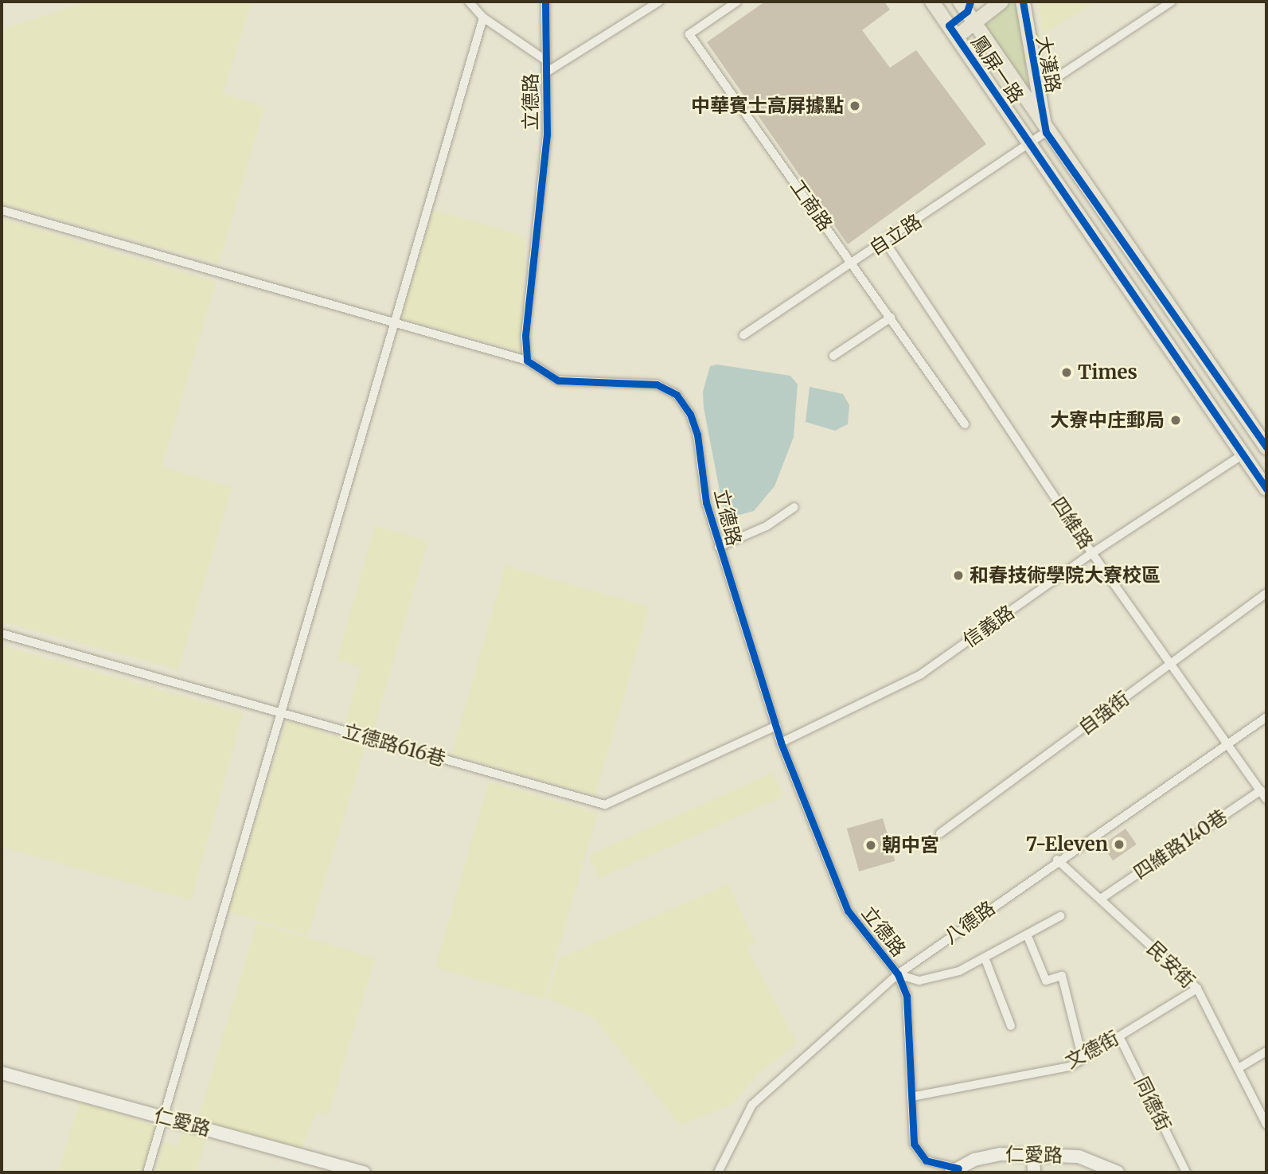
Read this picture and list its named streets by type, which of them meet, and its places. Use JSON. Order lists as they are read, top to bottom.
{
  "streets": {
    "main road": ["大漢路", "鳳屏一路"],
    "street": [
      "立德路",
      "工商路",
      "自立路",
      "四維路",
      "信義路",
      "自強街",
      "立德路616巷",
      "四維路140巷",
      "八德路",
      "民安街",
      "文德街",
      "同德街",
      "仁愛路"
    ]
  },
  "crossings": [
    ["大漢路", "鳳屏一路"],
    ["大漢路", "自立路"],
    ["鳳屏一路", "自立路"],
    ["鳳屏一路", "信義路"],
    ["立德路", "信義路"],
    ["立德路", "立德路616巷"],
    ["立德路", "八德路"],
    ["立德路", "文德街"],
    ["立德路", "仁愛路"],
    ["工商路", "自立路"],
    ["自立路", "四維路"],
    ["四維路", "信義路"],
    ["四維路", "自強街"],
    ["四維路", "四維路140巷"],
    ["四維路", "八德路"],
    ["四維路140巷", "民安街"],
    ["八德路", "民安街"],
    ["民安街", "文德街"],
    ["文德街", "同德街"]
  ],
  "places": [
    "中華賓士高屏據點",
    "Times",
    "大寮中庄郵局",
    "和春技術學院大寮校區",
    "7-Eleven",
    "朝中宮"
  ]
}
